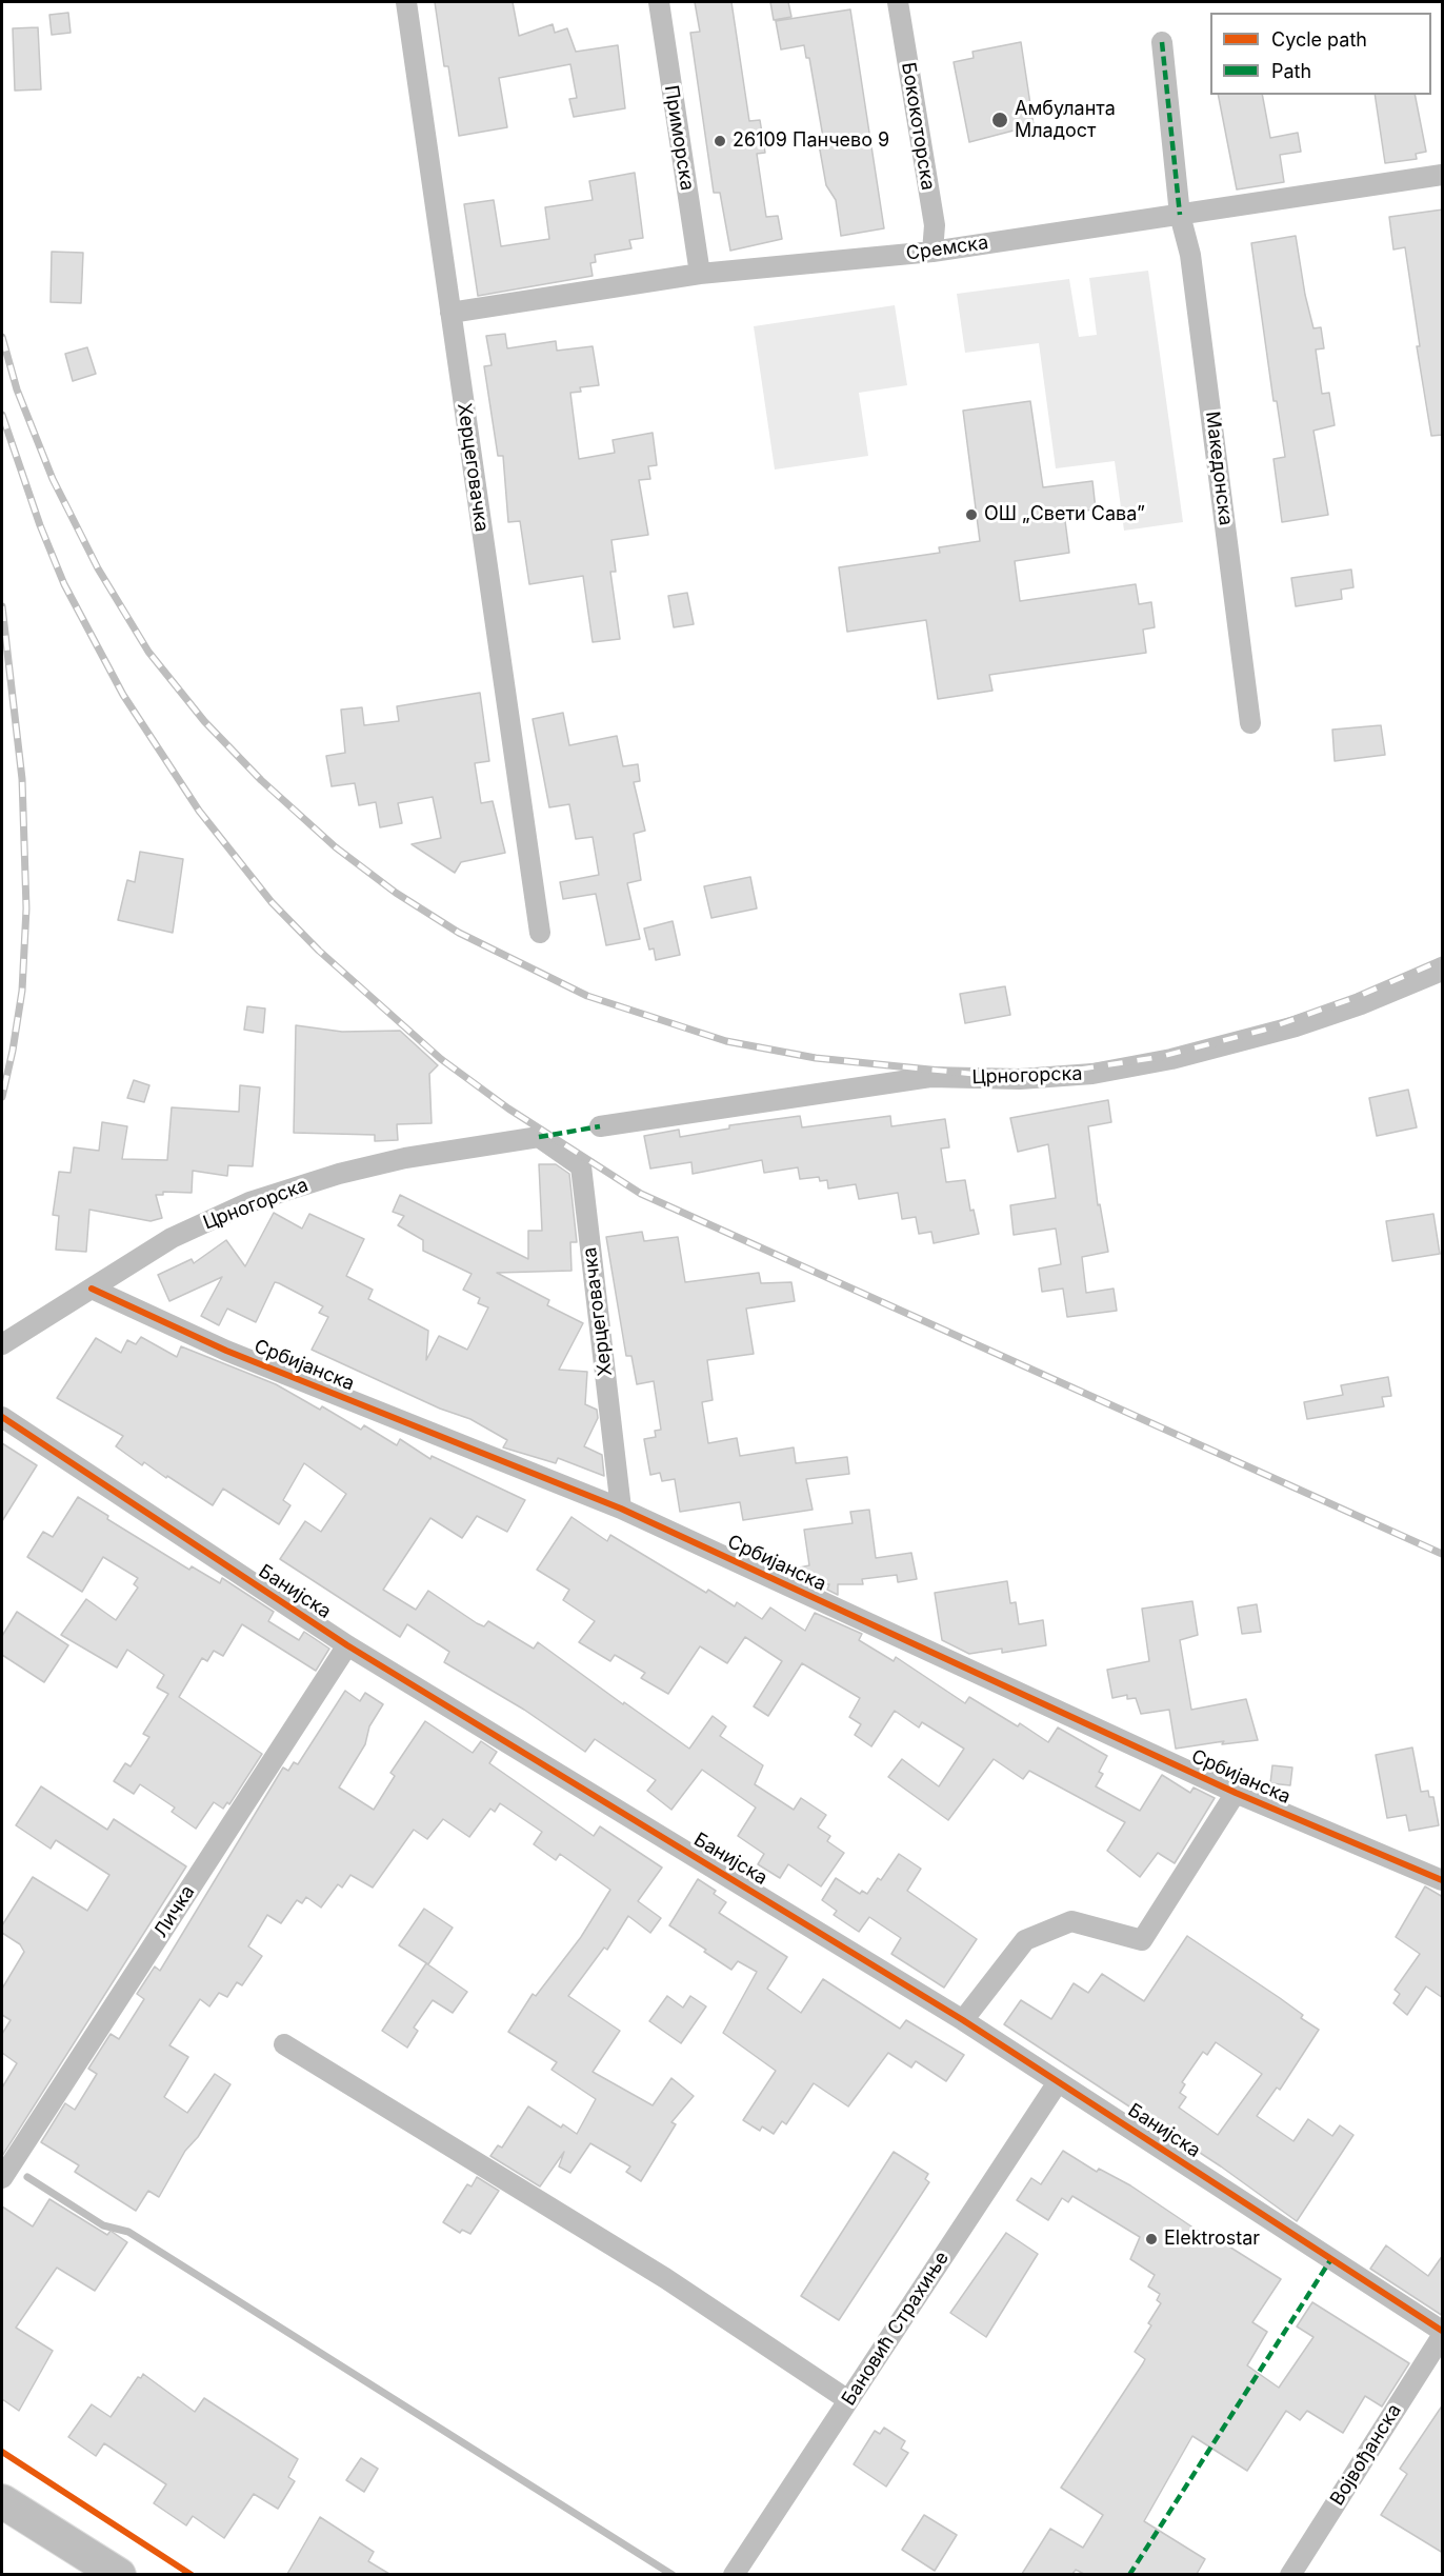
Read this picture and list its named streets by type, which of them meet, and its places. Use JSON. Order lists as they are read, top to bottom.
{
  "streets": {
    "street": [
      "Бококоторска",
      "Приморска",
      "Сремска",
      "Херцеговачка",
      "Македонска",
      "Црногорска",
      "Србијанска",
      "Банијска",
      "Личка",
      "Бановић Страхиње",
      "Војвођанска"
    ]
  },
  "crossings": [
    ["Бококоторска", "Сремска"],
    ["Приморска", "Сремска"],
    ["Сремска", "Херцеговачка"],
    ["Сремска", "Македонска"],
    ["Херцеговачка", "Црногорска"],
    ["Херцеговачка", "Србијанска"],
    ["Црногорска", "Србијанска"],
    ["Банијска", "Личка"],
    ["Банијска", "Бановић Страхиње"]
  ],
  "places": [
    "Амбуланта Младост",
    "26109 Панчево 9",
    "ОШ „Свети Сава”",
    "Elektrostar"
  ],
  "legend": ["Cycle path", "Path"]
}
